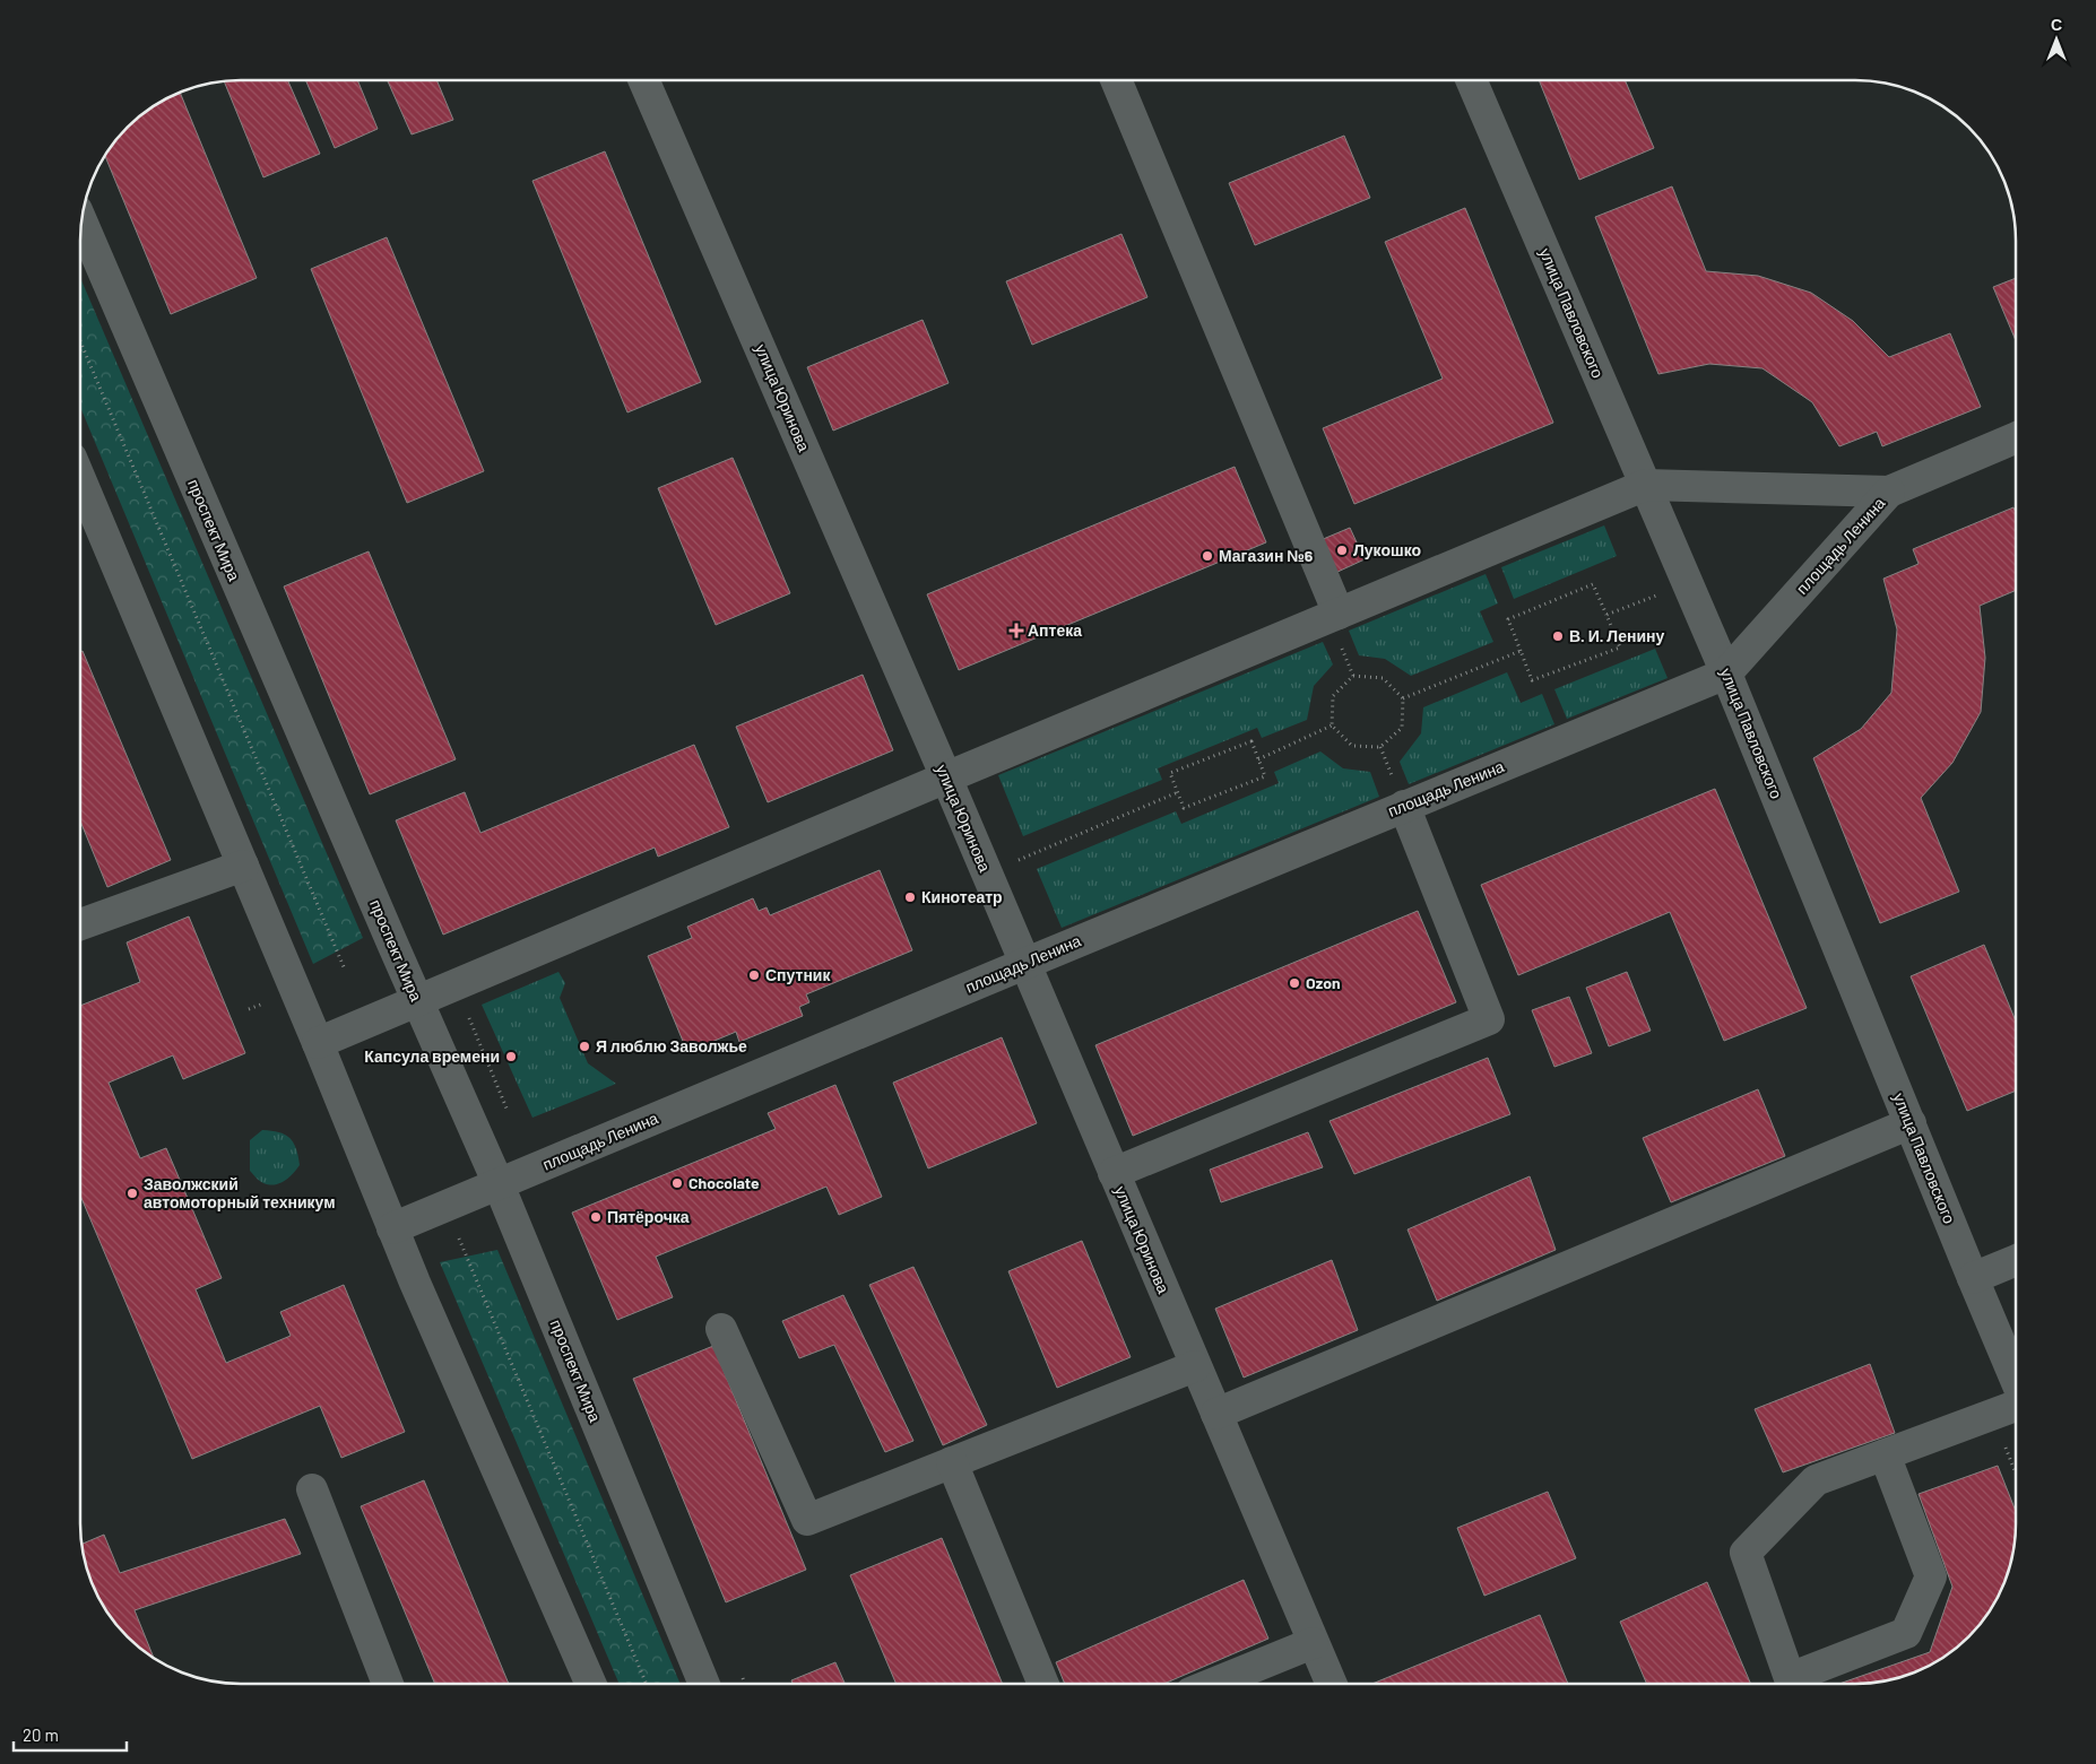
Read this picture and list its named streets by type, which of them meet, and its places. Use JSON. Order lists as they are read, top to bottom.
{
  "streets": {
    "street": [
      "улица Павловского",
      "улица Юринова",
      "проспект Мира",
      "площадь Ленина"
    ]
  },
  "crossings": [
    ["улица Павловского", "площадь Ленина"],
    ["улица Юринова", "площадь Ленина"],
    ["проспект Мира", "площадь Ленина"]
  ],
  "places": {
    "other": [
      "Лукошко",
      "Магазин №6",
      "В. И. Ленину",
      "Кинотеатр",
      "Спутник",
      "Ozon",
      "Я люблю Заволжье",
      "Капсула времени",
      "Chocolate",
      "Заволжский автомоторный техникум",
      "Пятёрочка"
    ],
    "health": ["Аптека"]
  },
  "scale_bar": "20 m",
  "north": "top"
}
